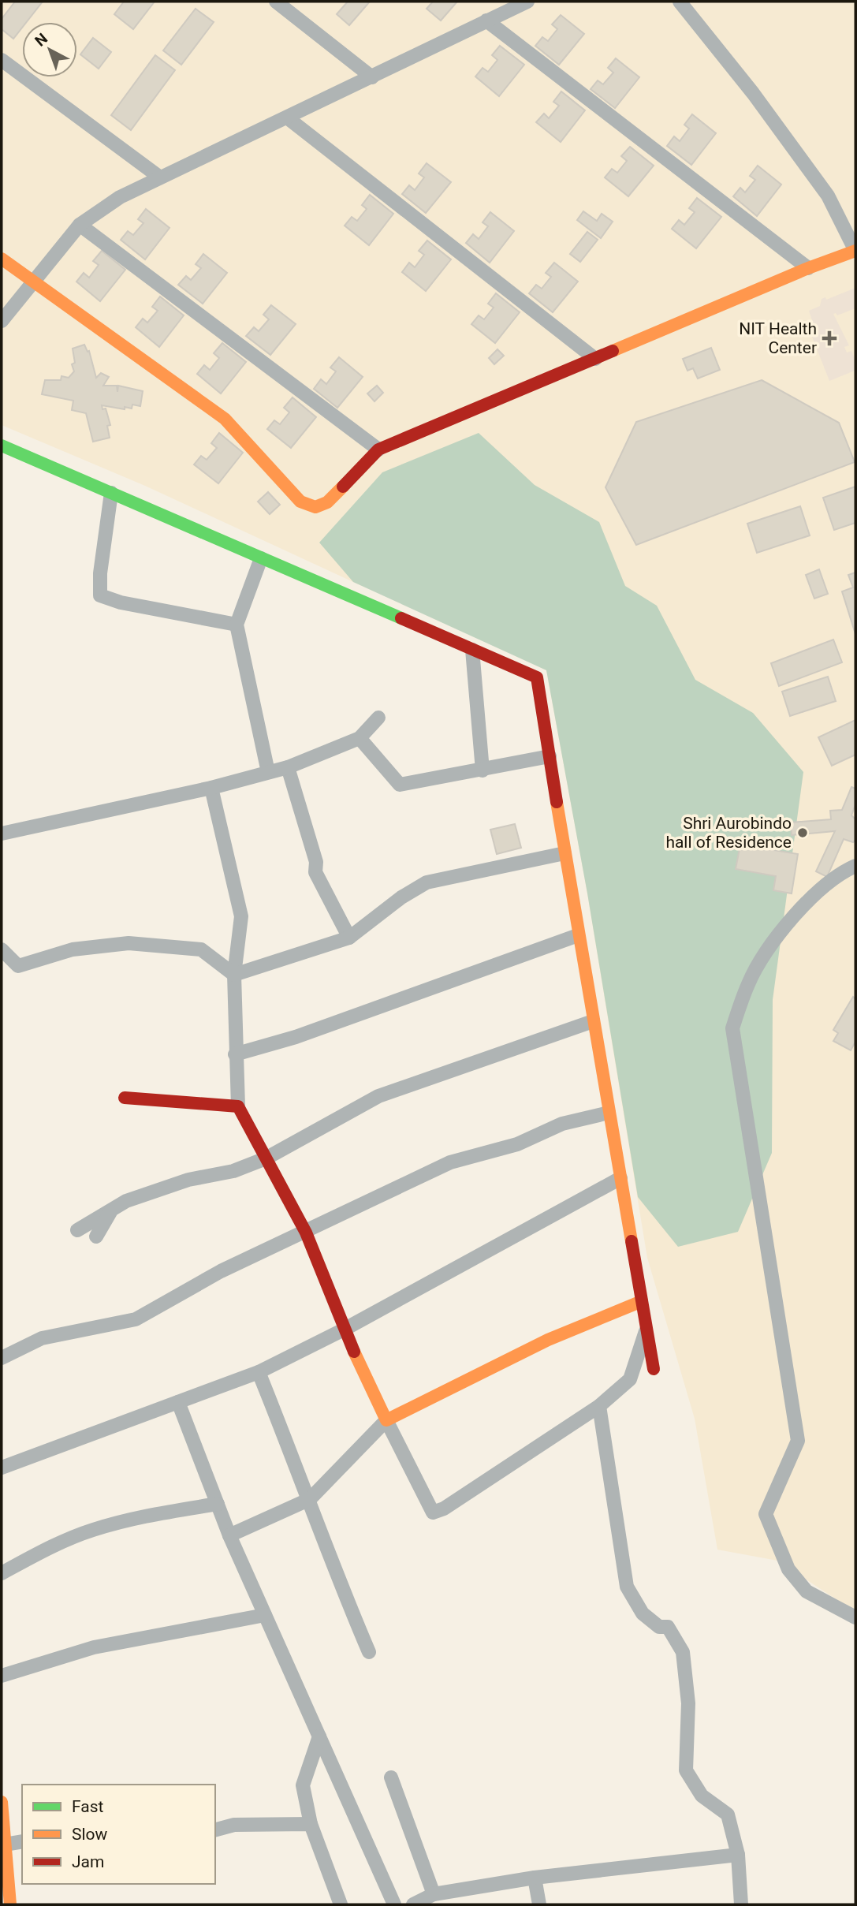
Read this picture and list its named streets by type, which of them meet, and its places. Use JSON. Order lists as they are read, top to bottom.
{
  "places": {
    "health": ["NIT Health Center"],
    "other": ["Shri Aurobindo hall of Residence"]
  },
  "legend": ["Fast", "Slow", "Jam"],
  "north": "top left"
}
